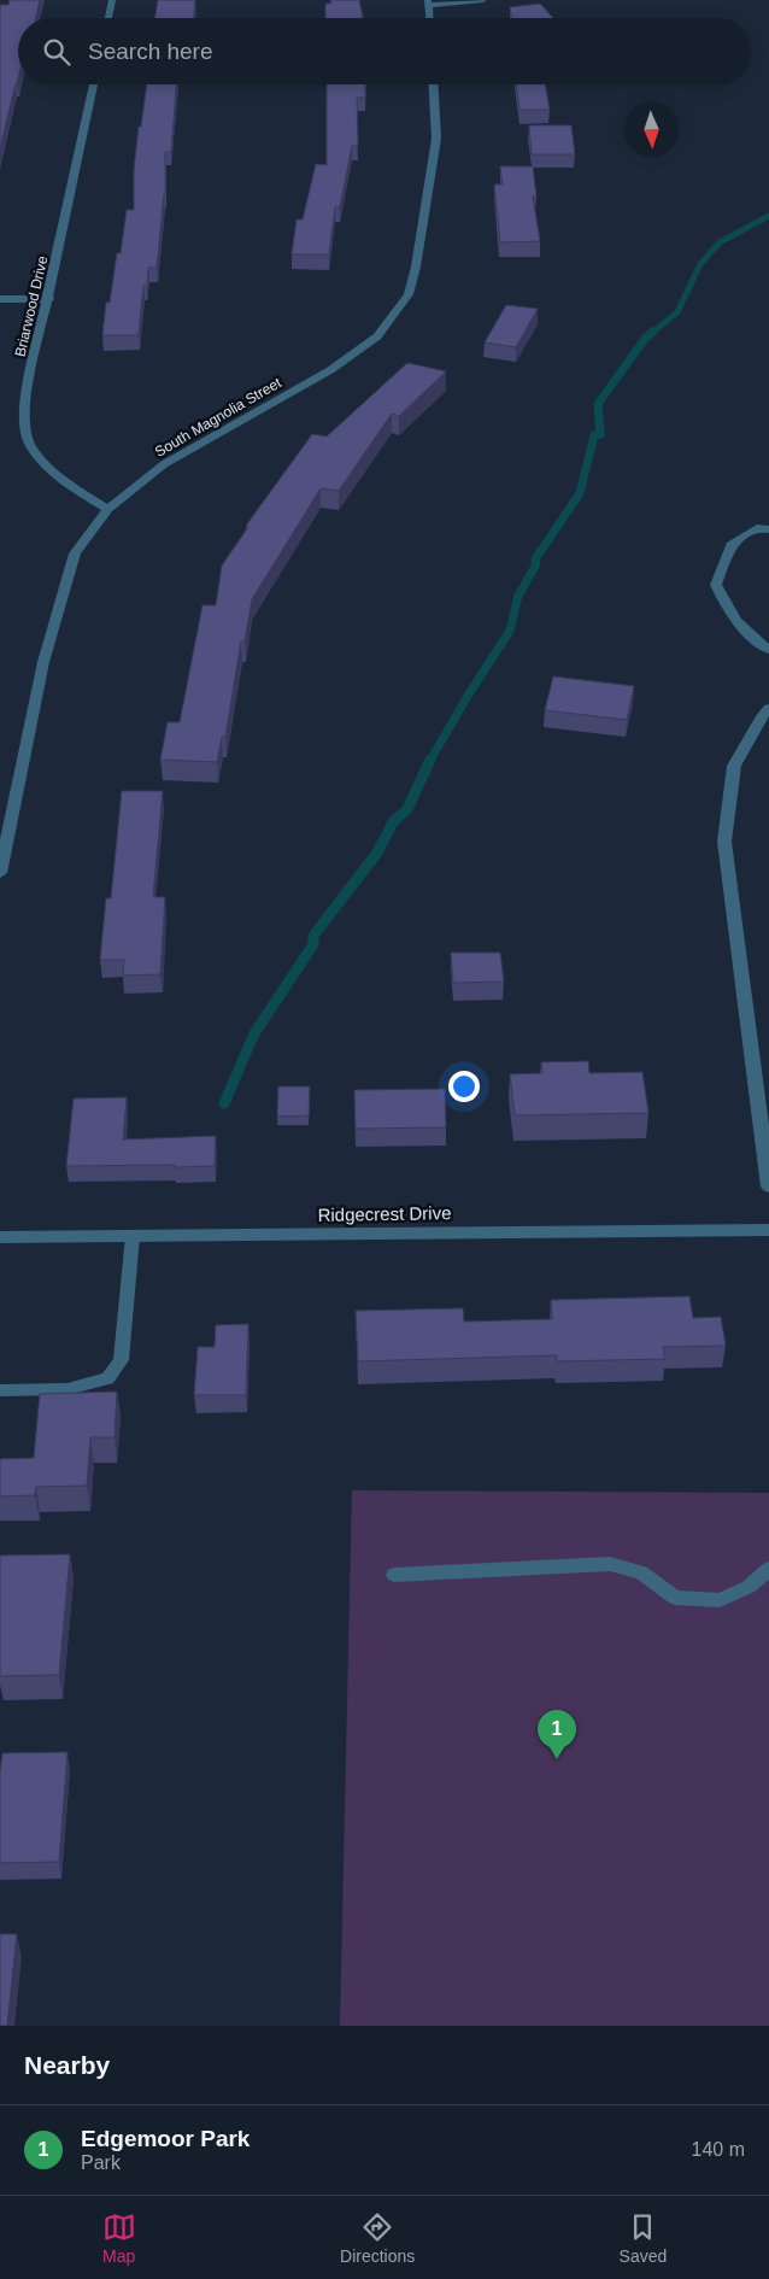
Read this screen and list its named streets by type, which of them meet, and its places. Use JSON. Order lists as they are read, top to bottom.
{
  "streets": {
    "street": ["Briarwood Drive", "South Magnolia Street", "Ridgecrest Drive"]
  },
  "crossings": [
    ["Briarwood Drive", "South Magnolia Street"]
  ],
  "north": "bottom",
  "page": {
    "search": "Search here",
    "pins": "1",
    "heading": "Nearby",
    "list": [
      {
        "mark": "1",
        "name": "Edgemoor Park",
        "note": "Park",
        "value": "140 m"
      }
    ],
    "nav": ["Map", "Directions", "Saved"]
  }
}
